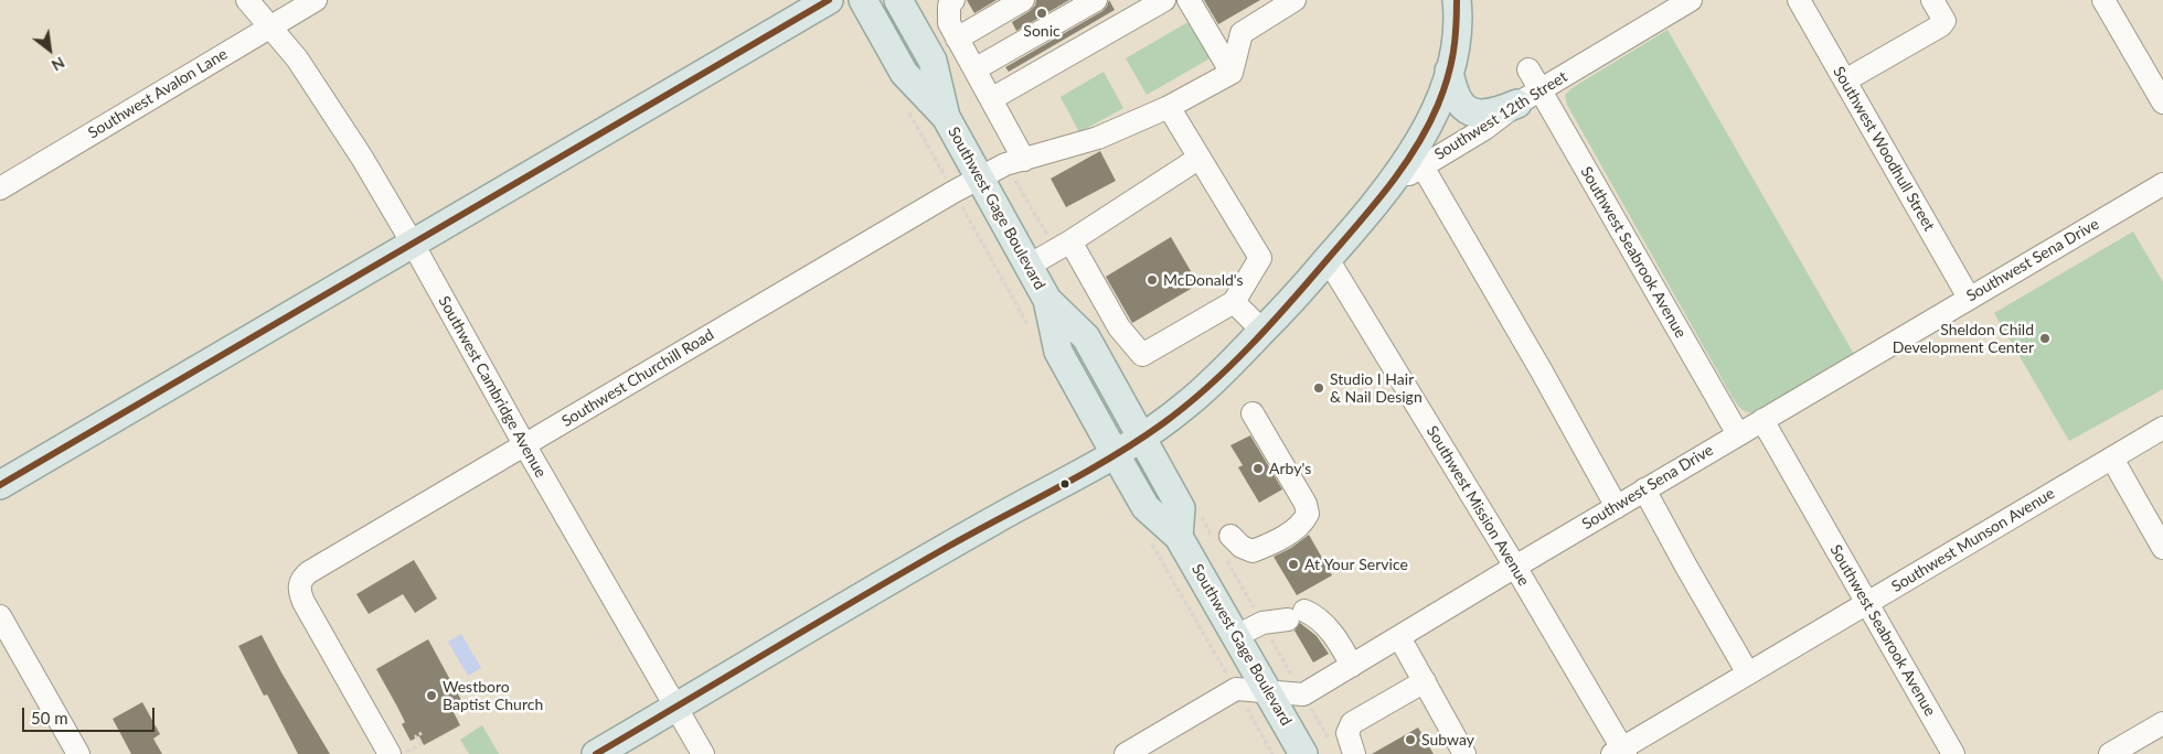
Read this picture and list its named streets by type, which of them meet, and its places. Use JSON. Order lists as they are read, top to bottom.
{
  "streets": {
    "main road": ["Southwest 12th Street", "Southwest Gage Boulevard"],
    "street": [
      "Southwest Avalon Lane",
      "Southwest Woodhull Street",
      "Southwest Seabrook Avenue",
      "Southwest Sena Drive",
      "Southwest Churchill Road",
      "Southwest Cambridge Avenue",
      "Southwest Mission Avenue",
      "Southwest Munson Avenue"
    ]
  },
  "crossings": [
    ["Southwest Avalon Lane", "Southwest Cambridge Avenue"],
    ["Southwest 12th Street", "Southwest Gage Boulevard"],
    ["Southwest 12th Street", "Southwest Seabrook Avenue"],
    ["Southwest 12th Street", "Southwest Cambridge Avenue"],
    ["Southwest 12th Street", "Southwest Mission Avenue"],
    ["Southwest Woodhull Street", "Southwest Sena Drive"],
    ["Southwest Gage Boulevard", "Southwest Churchill Road"],
    ["Southwest Seabrook Avenue", "Southwest Sena Drive"],
    ["Southwest Seabrook Avenue", "Southwest Munson Avenue"],
    ["Southwest Sena Drive", "Southwest Mission Avenue"],
    ["Southwest Churchill Road", "Southwest Cambridge Avenue"],
    ["Southwest Mission Avenue", "Southwest Munson Avenue"]
  ],
  "places": [
    "Sonic",
    "McDonald's",
    "Sheldon Child Development Center",
    "Studio I Hair & Nail Design",
    "Arby's",
    "At Your Service",
    "Westboro Baptist Church",
    "Subway"
  ],
  "scale_bar": "50 m",
  "north": "bottom right"
}
